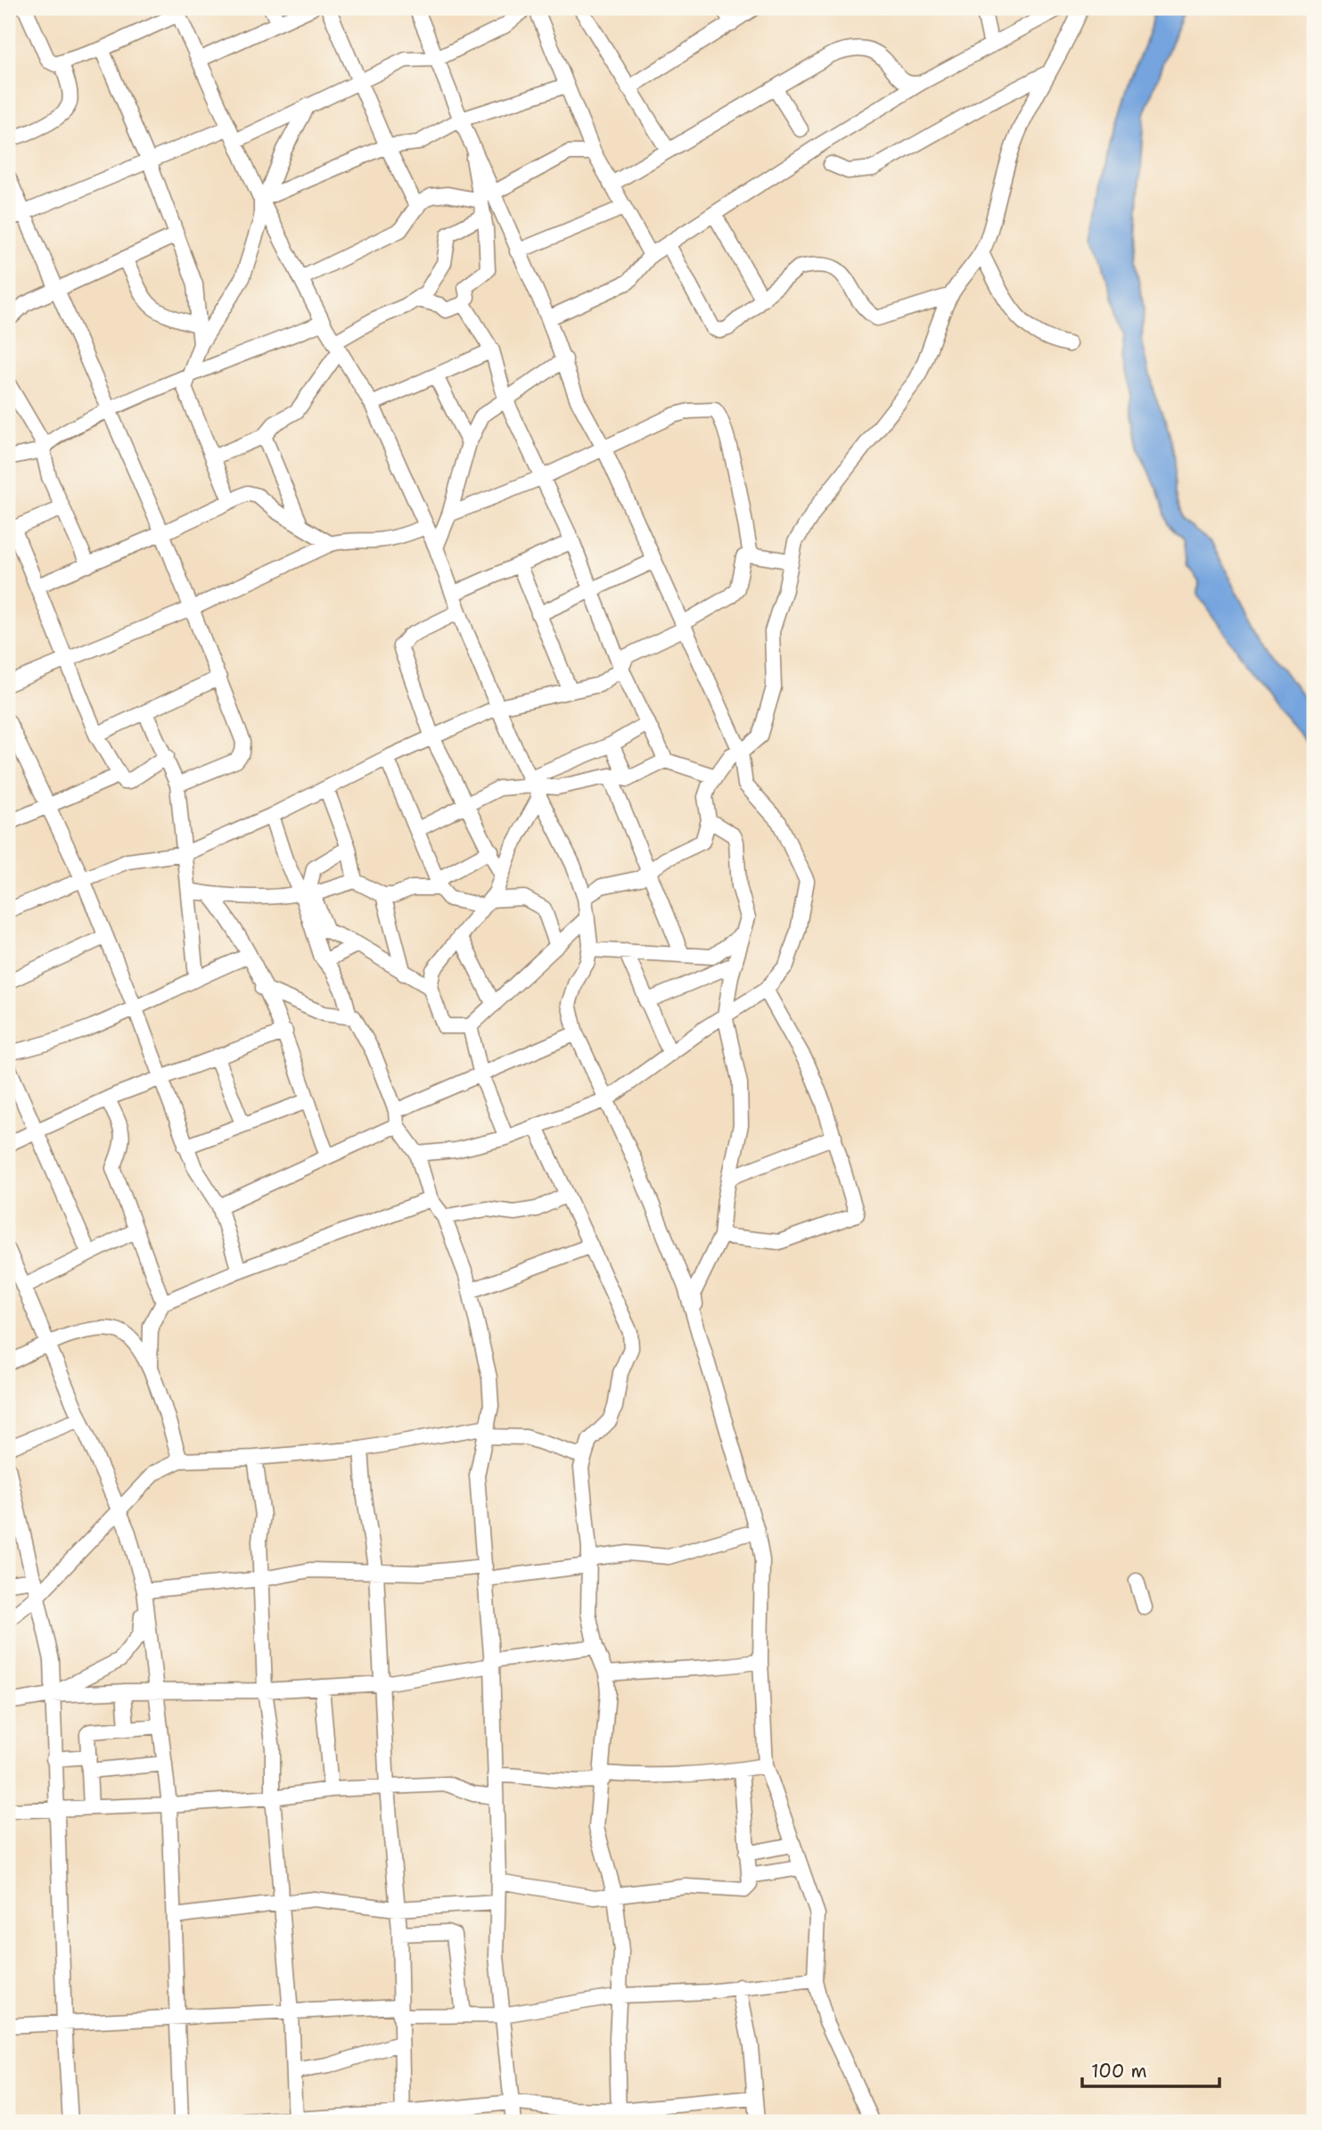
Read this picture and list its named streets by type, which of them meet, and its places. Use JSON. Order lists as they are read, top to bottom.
{
  "scale_bar": "100 m"
}
